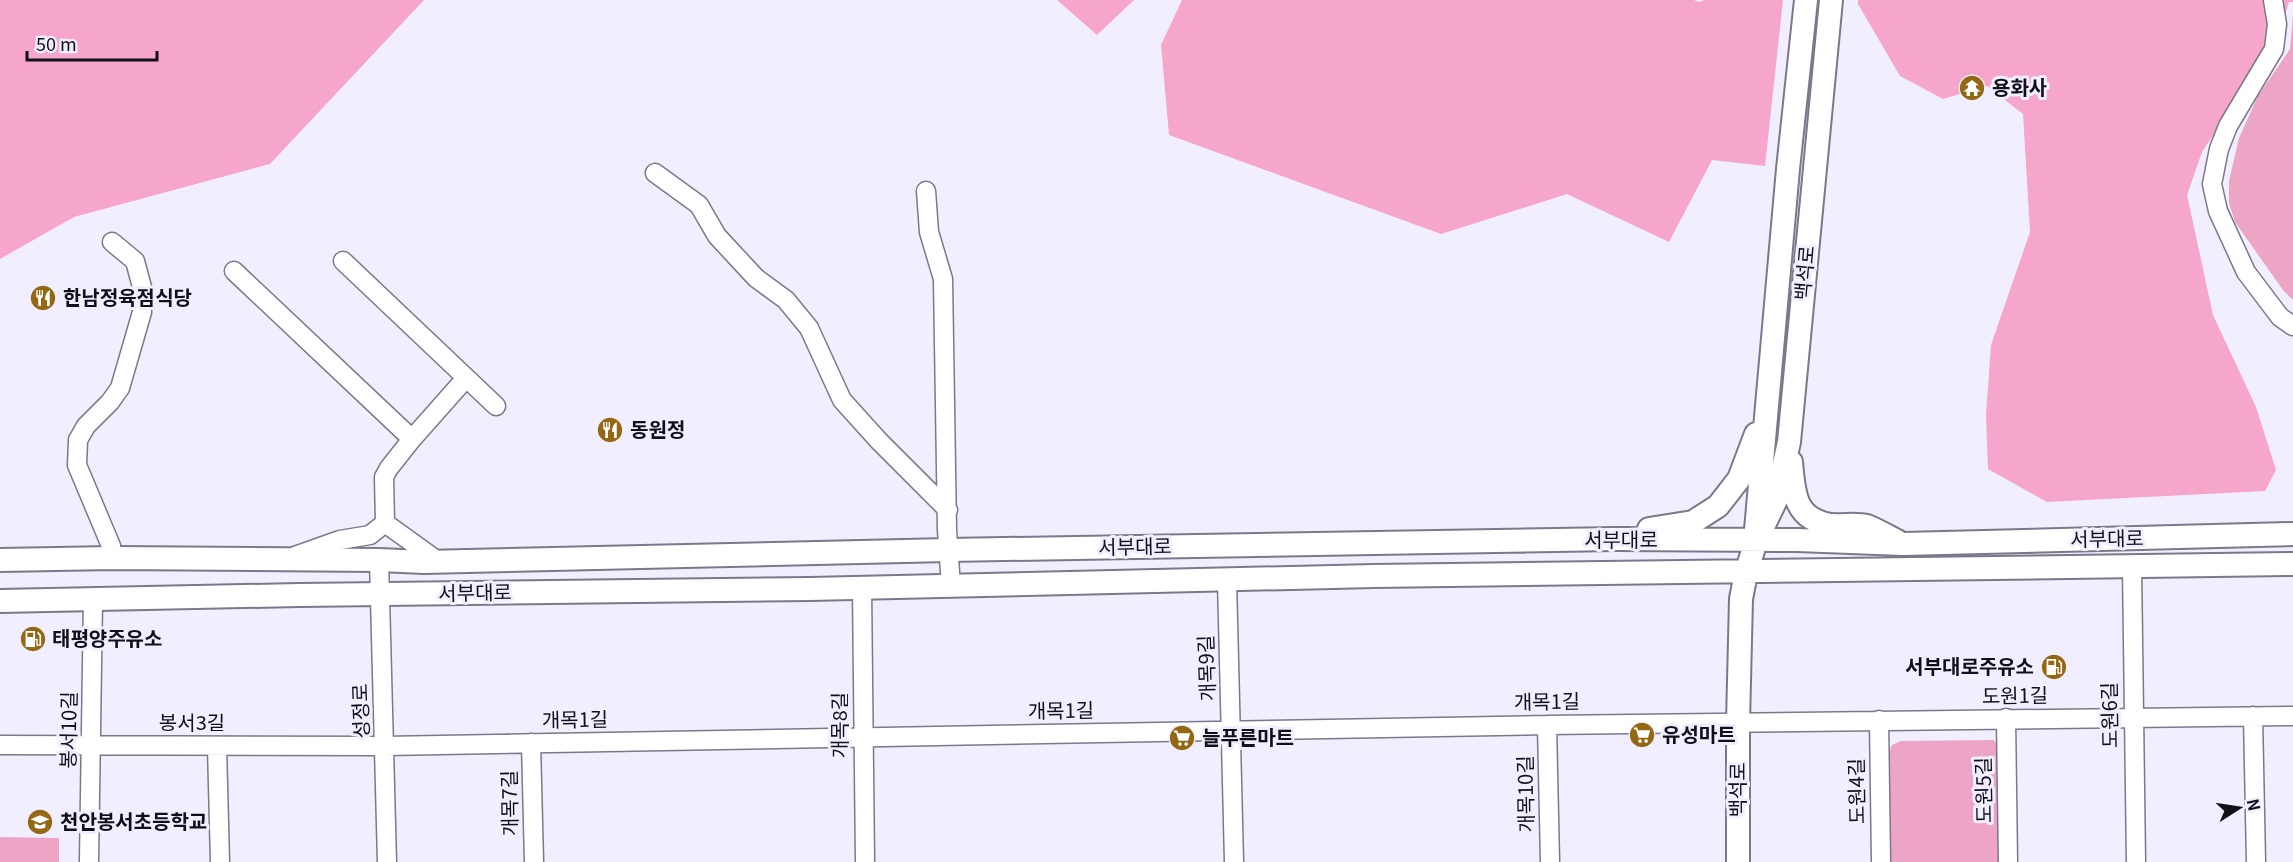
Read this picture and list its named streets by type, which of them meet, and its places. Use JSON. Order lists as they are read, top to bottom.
{
  "streets": {
    "main road": ["백석로", "서부대로"],
    "street": [
      "개목9길",
      "도원1길",
      "개목1길",
      "성정로",
      "도원6길",
      "봉서3길",
      "개목8길",
      "봉서10길",
      "도원5길",
      "도원4길",
      "개목10길",
      "개목7길"
    ]
  },
  "crossings": [
    ["백석로", "서부대로"],
    ["백석로", "도원1길"],
    ["백석로", "개목1길"],
    ["서부대로", "개목9길"],
    ["서부대로", "성정로"],
    ["서부대로", "도원6길"],
    ["서부대로", "개목8길"],
    ["서부대로", "봉서10길"],
    ["개목9길", "개목1길"],
    ["도원1길", "개목1길"],
    ["도원1길", "도원6길"],
    ["도원1길", "도원5길"],
    ["도원1길", "도원4길"],
    ["개목1길", "성정로"],
    ["개목1길", "봉서3길"],
    ["개목1길", "개목8길"],
    ["개목1길", "개목10길"],
    ["개목1길", "개목7길"],
    ["성정로", "봉서3길"],
    ["봉서3길", "봉서10길"]
  ],
  "places": {
    "temple": ["용화사"],
    "restaurant": ["한남정육점식당", "동원정"],
    "fuel station": ["태평양주유소", "서부대로주유소"],
    "supermarket": ["유성마트", "늘푸른마트"],
    "school or university": ["천안봉서초등학교"]
  },
  "scale_bar": "50 m",
  "north": "right"
}
